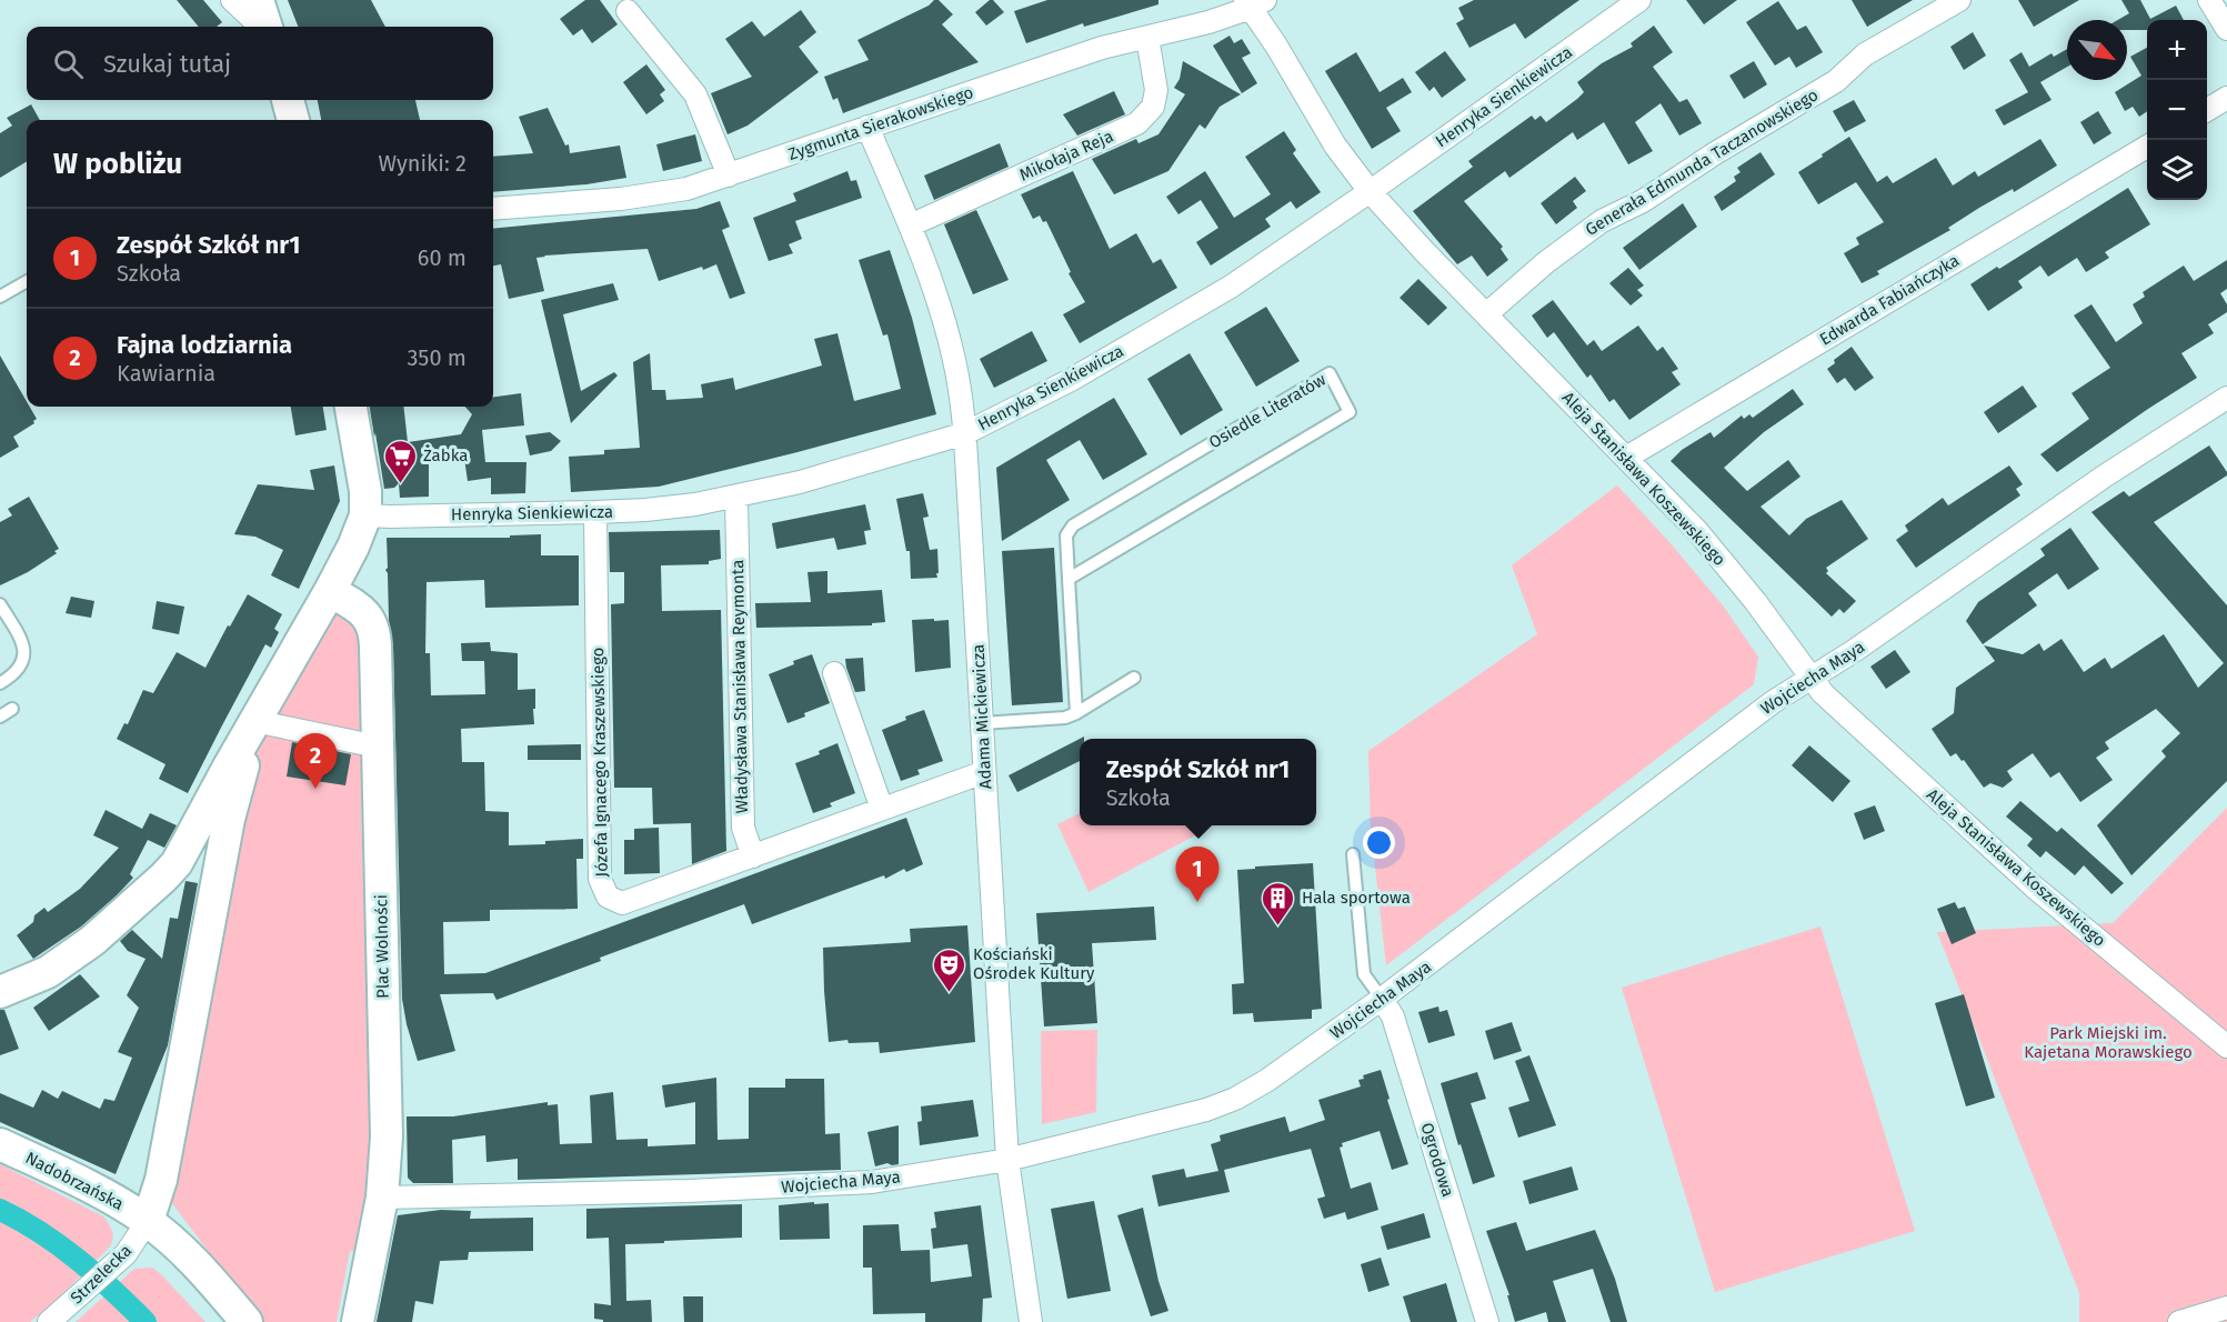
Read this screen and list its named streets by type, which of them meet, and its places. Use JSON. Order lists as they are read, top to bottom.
{
  "streets": {
    "street": [
      "Henryka Sienkiewicza",
      "Zygmunta Sierakowskiego",
      "Mikołaja Reja",
      "Generała Edmunda Taczanowskiego",
      "Edwarda Fabiańczyka",
      "Aleja Stanisława Koszewskiego",
      "Wojciecha Maya",
      "Władysława Stanisława Reymonta",
      "Adama Mickiewicza",
      "Józefa Ignacego Kraszewskiego",
      "Plac Wolności",
      "Ogrodowa",
      "Nadobrzańska",
      "Strzelecka"
    ],
    "lane": ["Osiedle Literatów"]
  },
  "crossings": [
    ["Henryka Sienkiewicza", "Aleja Stanisława Koszewskiego"],
    ["Henryka Sienkiewicza", "Władysława Stanisława Reymonta"],
    ["Henryka Sienkiewicza", "Adama Mickiewicza"],
    ["Henryka Sienkiewicza", "Józefa Ignacego Kraszewskiego"],
    ["Zygmunta Sierakowskiego", "Mikołaja Reja"],
    ["Zygmunta Sierakowskiego", "Aleja Stanisława Koszewskiego"],
    ["Zygmunta Sierakowskiego", "Adama Mickiewicza"],
    ["Mikołaja Reja", "Adama Mickiewicza"],
    ["Generała Edmunda Taczanowskiego", "Aleja Stanisława Koszewskiego"],
    ["Edwarda Fabiańczyka", "Aleja Stanisława Koszewskiego"],
    ["Aleja Stanisława Koszewskiego", "Wojciecha Maya"],
    ["Wojciecha Maya", "Adama Mickiewicza"],
    ["Wojciecha Maya", "Plac Wolności"],
    ["Wojciecha Maya", "Ogrodowa"],
    ["Władysława Stanisława Reymonta", "Józefa Ignacego Kraszewskiego"],
    ["Nadobrzańska", "Strzelecka"]
  ],
  "parks": ["Park Miejski im. Kajetana Morawskiego"],
  "places": {
    "supermarket": ["Żabka"],
    "building": ["Hala sportowa"],
    "theatre": ["Kościański Ośrodek Kultury"]
  },
  "north": "bottom right",
  "page": {
    "map_buttons": ["+", "−"],
    "search": "Szukaj tutaj",
    "heading": ["W pobliżu", "Wyniki: 2"],
    "list": [
      {
        "mark": "1",
        "name": "Zespół Szkół nr1",
        "note": "Szkoła",
        "value": "60 m"
      },
      {
        "mark": "2",
        "name": "Fajna lodziarnia",
        "note": "Kawiarnia",
        "value": "350 m"
      }
    ],
    "pins": ["2", "1"],
    "popup": ["Zespół Szkół nr1", "Szkoła"]
  }
}
